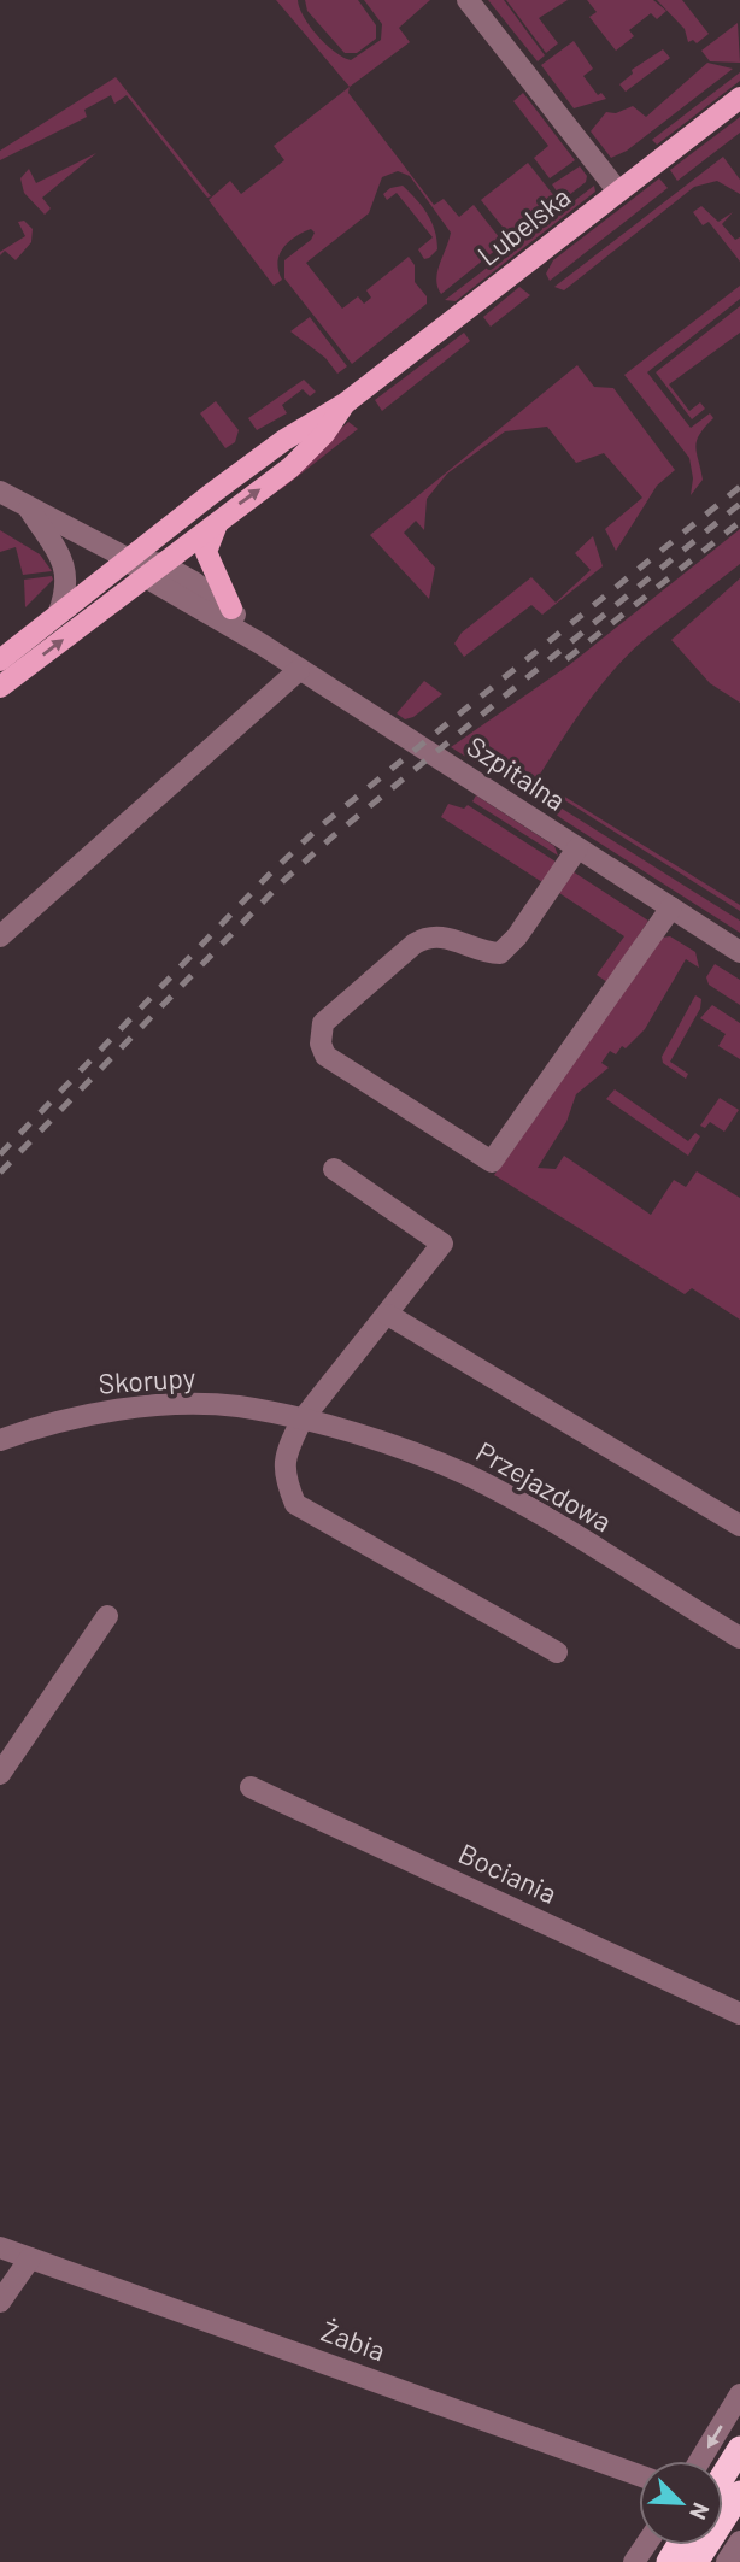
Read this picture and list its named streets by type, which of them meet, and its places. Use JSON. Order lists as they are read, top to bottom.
{
  "streets": {
    "main road": ["Lubelska"],
    "street": [
      "Szpitalna",
      "Skorupy",
      "Przejazdowa",
      "Bociania",
      "Żabia"
    ]
  },
  "crossings": [
    ["Lubelska", "Szpitalna"],
    ["Skorupy", "Przejazdowa"]
  ],
  "north": "bottom right"
}
